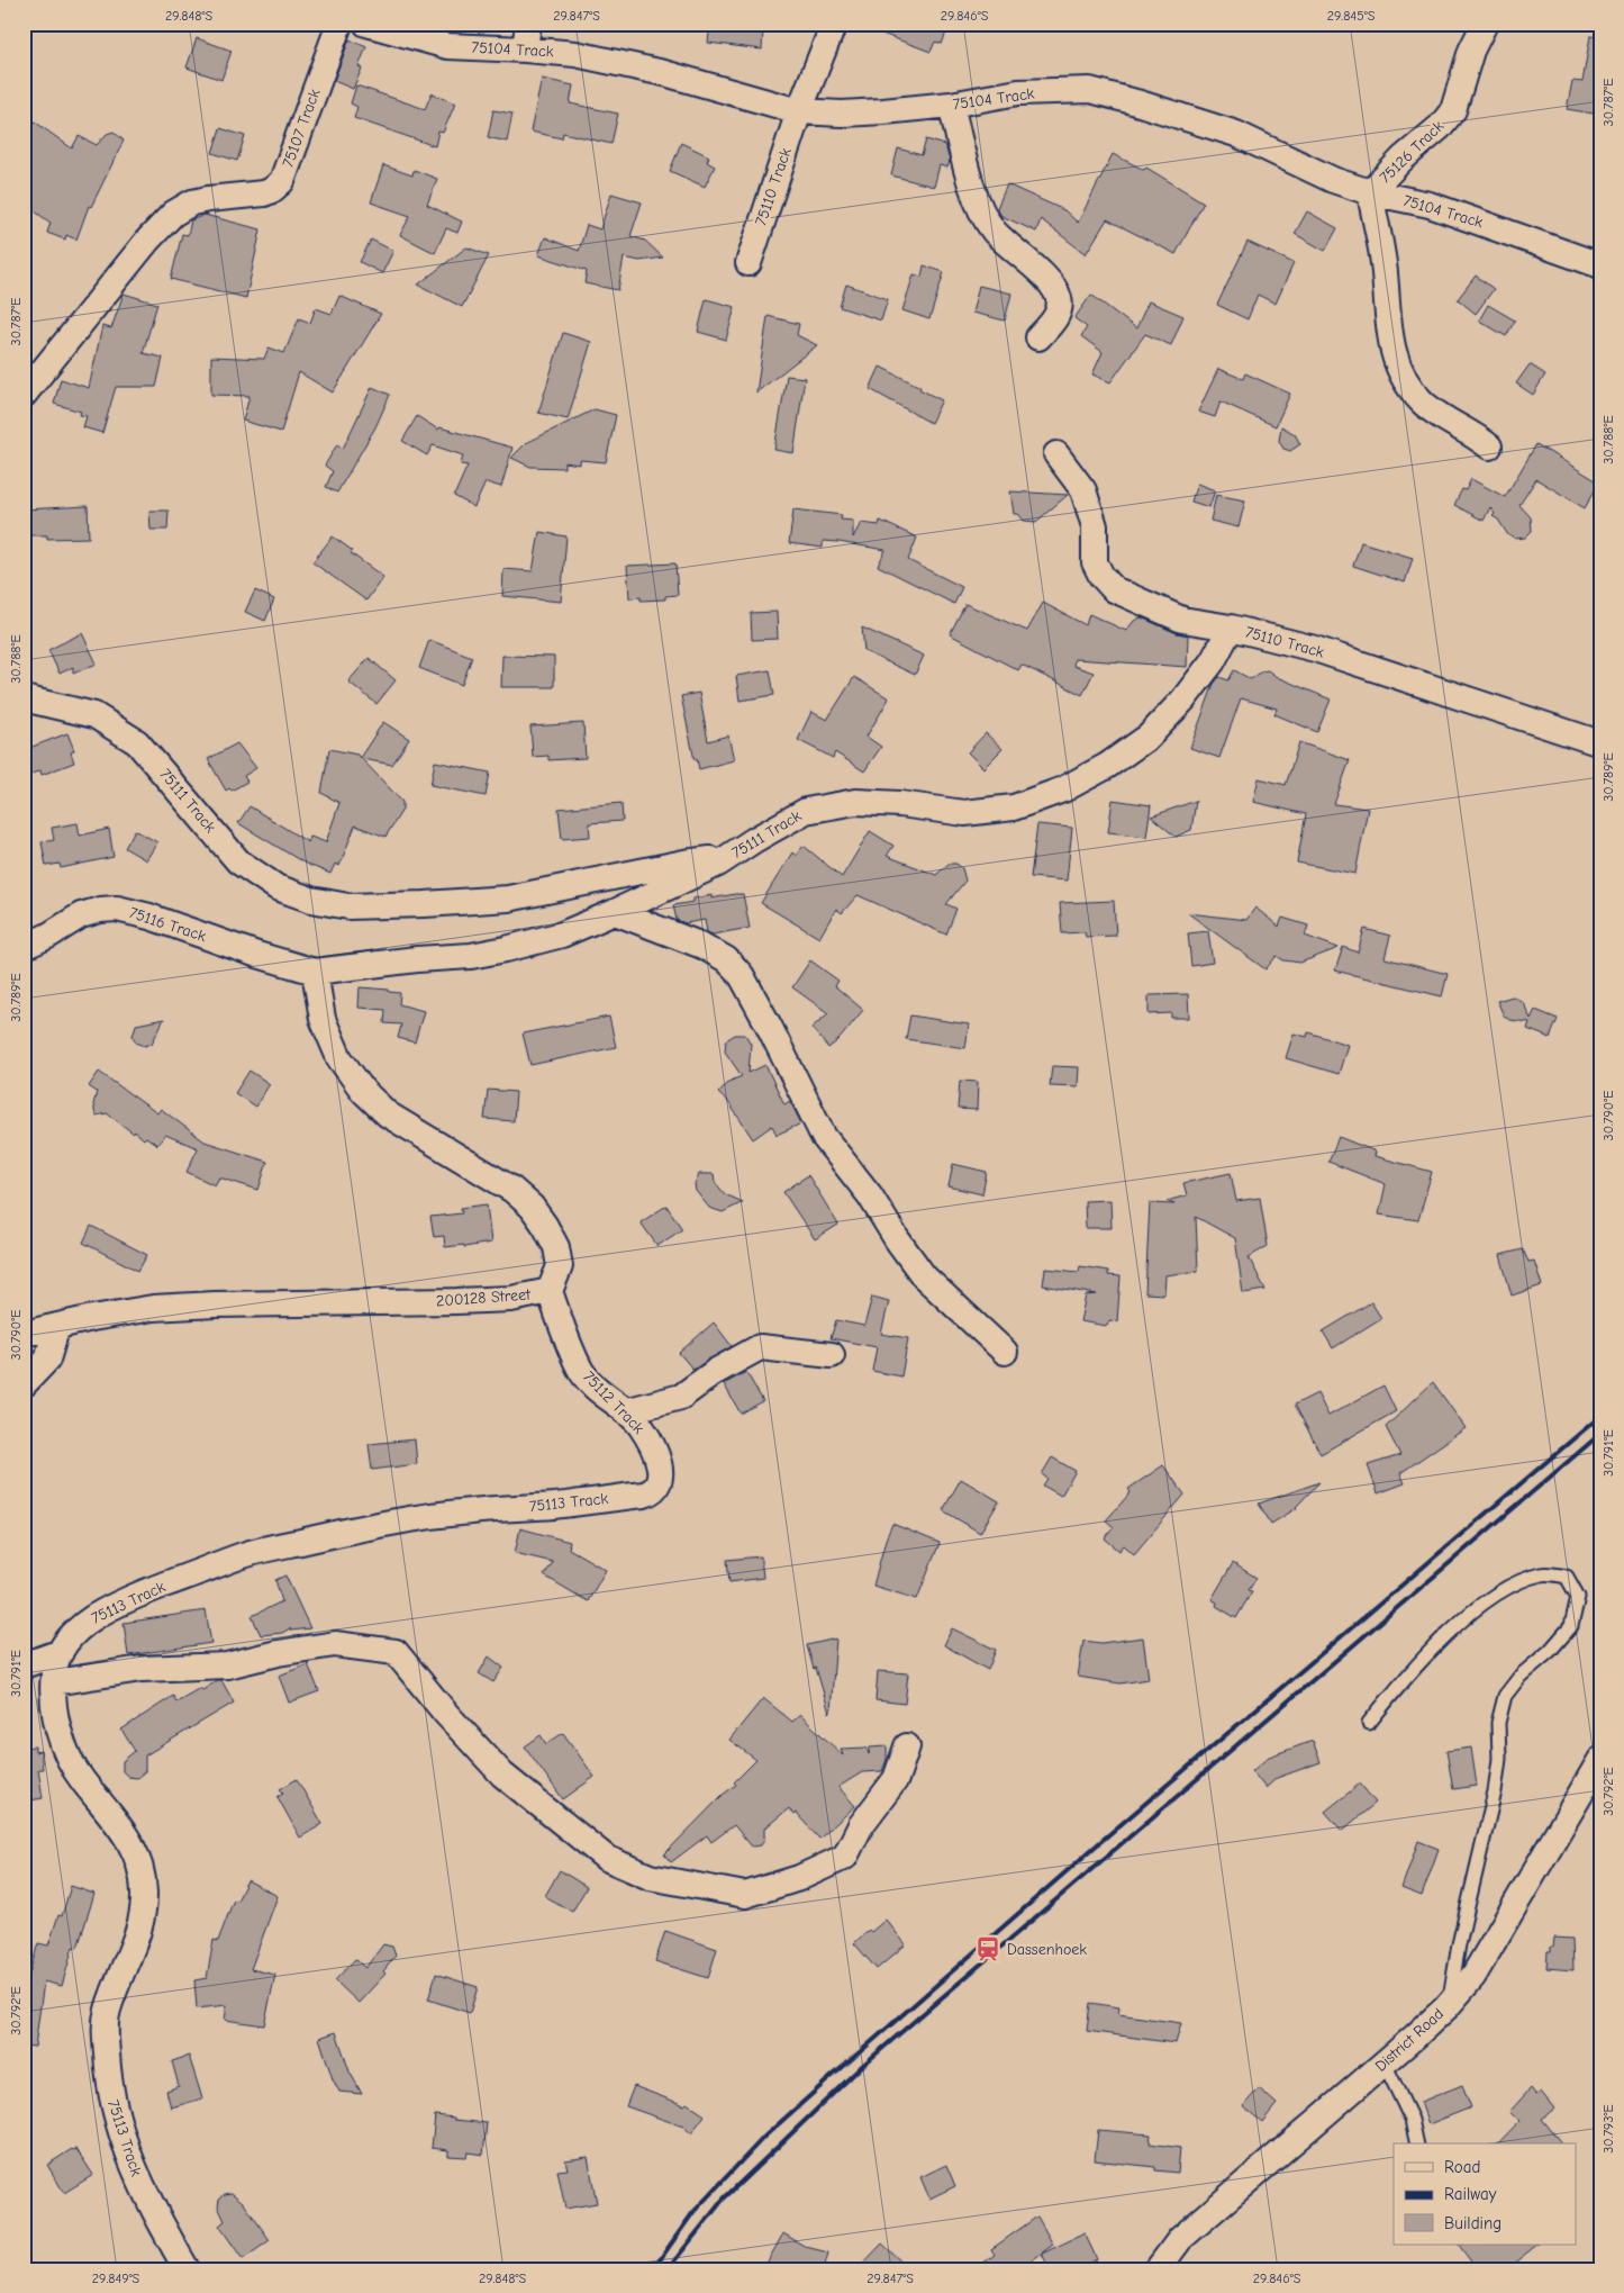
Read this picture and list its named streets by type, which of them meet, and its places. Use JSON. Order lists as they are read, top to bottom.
{
  "streets": {
    "street": [
      "75104 Track",
      "75107 Track",
      "75126 Track",
      "75110 Track",
      "75111 Track",
      "75116 Track",
      "200128 Street",
      "75112 Track",
      "75113 Track",
      "District Road"
    ]
  },
  "crossings": [
    ["75104 Track", "75126 Track"],
    ["75104 Track", "75110 Track"],
    ["75110 Track", "75111 Track"],
    ["75111 Track", "75116 Track"],
    ["75111 Track", "200128 Street"],
    ["75116 Track", "200128 Street"],
    ["200128 Street", "75112 Track"],
    ["75112 Track", "75113 Track"]
  ],
  "places": {
    "station": ["Dassenhoek"]
  },
  "legend": ["Road", "Railway", "Building"],
  "coordinates": [
    "29.848°S",
    "29.847°S",
    "29.846°S",
    "29.845°S",
    "30.787°E",
    "30.788°E",
    "30.789°E",
    "30.790°E",
    "30.791°E",
    "30.792°E",
    "30.793°E",
    "29.849°S"
  ]
}
